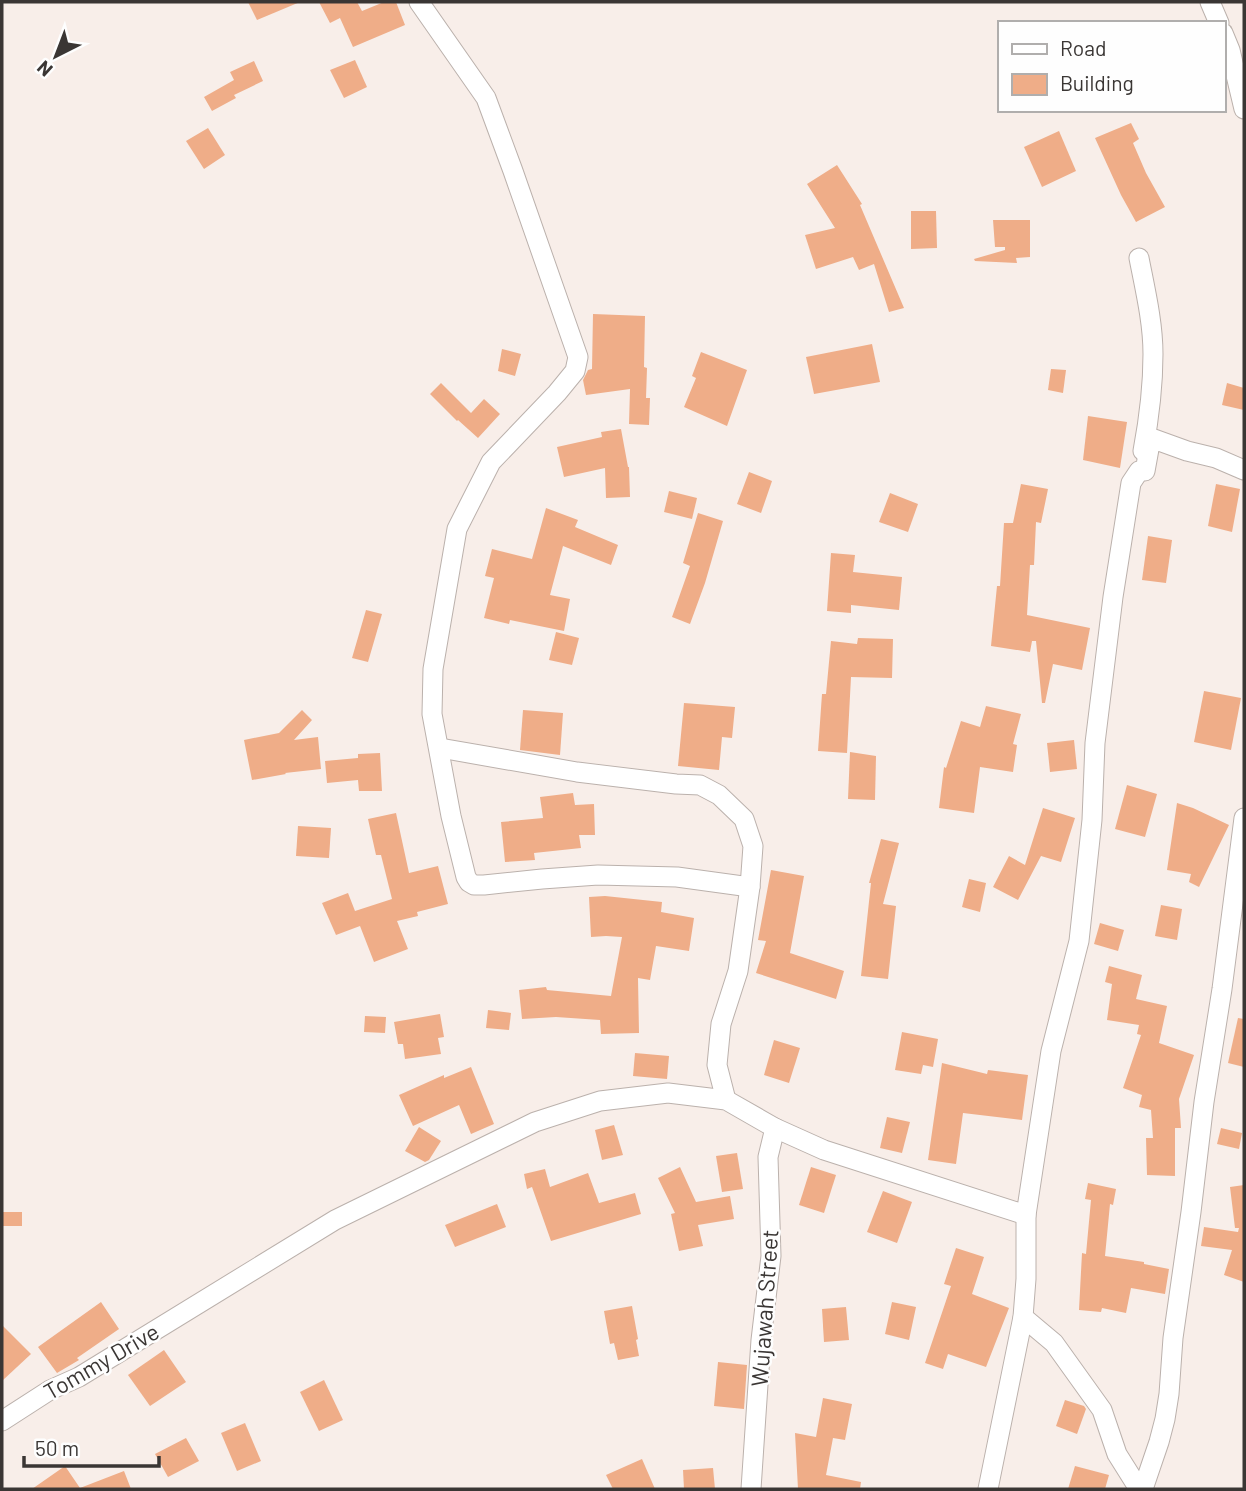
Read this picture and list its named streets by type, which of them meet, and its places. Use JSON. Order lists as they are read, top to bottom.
{
  "streets": {
    "street": ["Wujawah Street", "Tommy Drive"]
  },
  "legend": ["Road", "Building"],
  "scale_bar": "50 m",
  "north": "bottom left"
}
